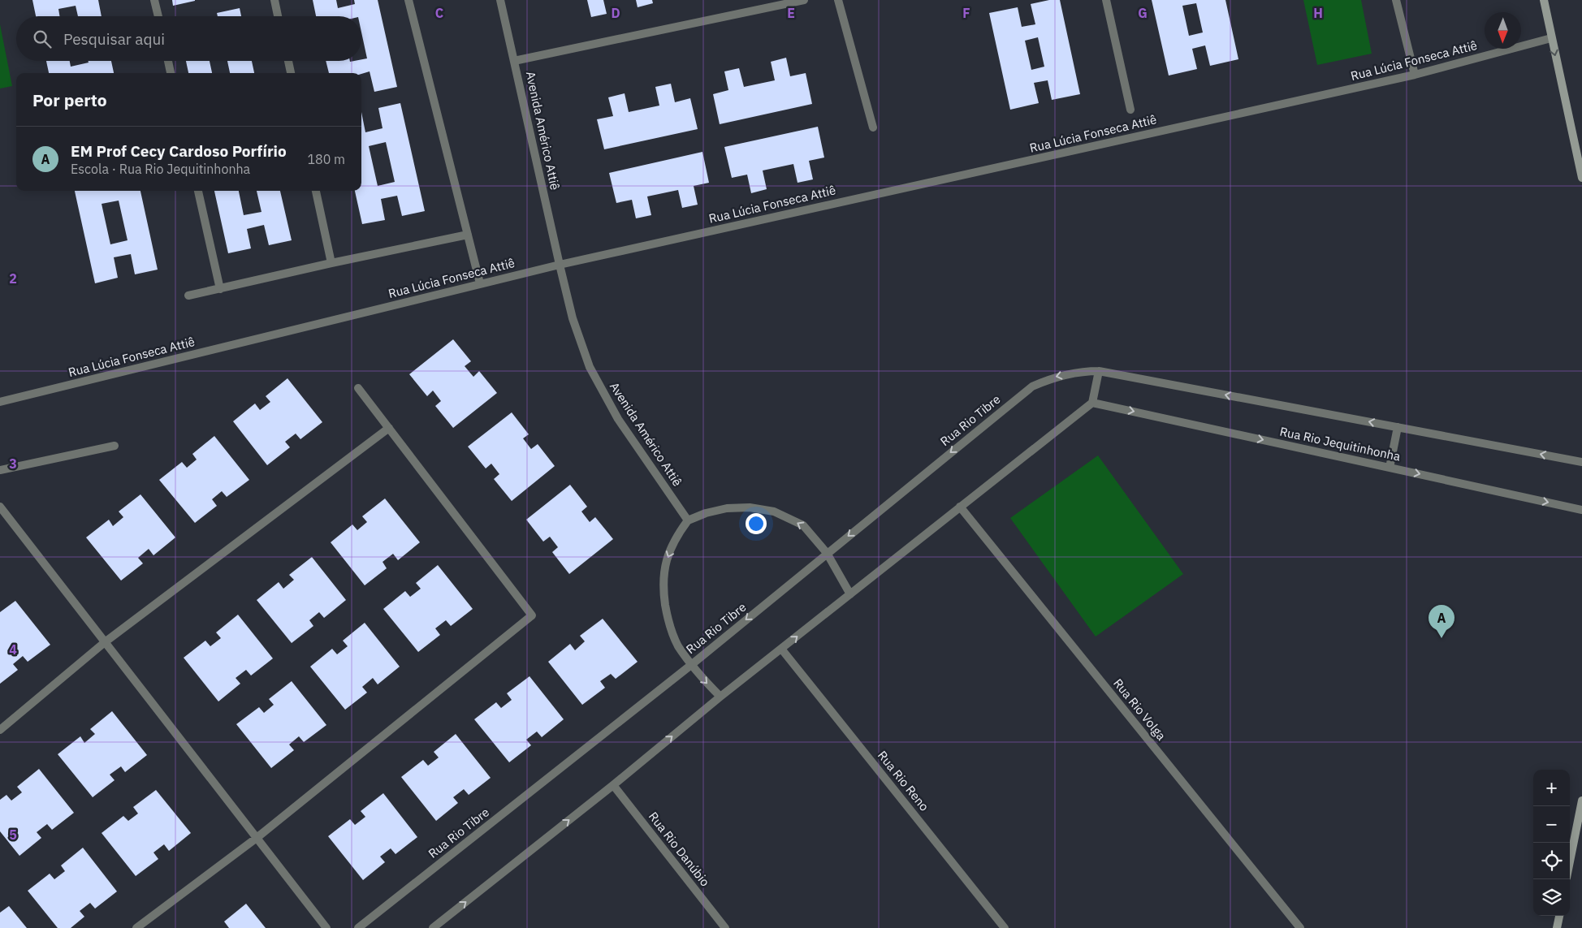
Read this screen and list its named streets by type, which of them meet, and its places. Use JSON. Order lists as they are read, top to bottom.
{
  "streets": {
    "street": [
      "Rua Lúcia Fonseca Attiê",
      "Avenida Américo Attiê",
      "Rua Rio Tibre",
      "Rua Rio Jequitinhonha",
      "Rua Rio Volga",
      "Rua Rio Reno",
      "Rua Rio Danúbio"
    ]
  },
  "crossings": [
    ["Rua Lúcia Fonseca Attiê", "Avenida Américo Attiê"]
  ],
  "north": "bottom",
  "page": {
    "search": "Pesquisar aqui",
    "heading": "Por perto",
    "list": [
      {
        "mark": "A",
        "name": "EM Prof Cecy Cardoso Porfírio",
        "note": "Escola · Rua Rio Jequitinhonha",
        "value": "180 m"
      }
    ],
    "pins": "A",
    "map_buttons": ["+", "−"]
  },
  "grid": {
    "columns": [
      "C",
      "D",
      "E",
      "F",
      "G",
      "H"
    ],
    "rows": [
      "2",
      "3",
      "4",
      "5"
    ]
  }
}
